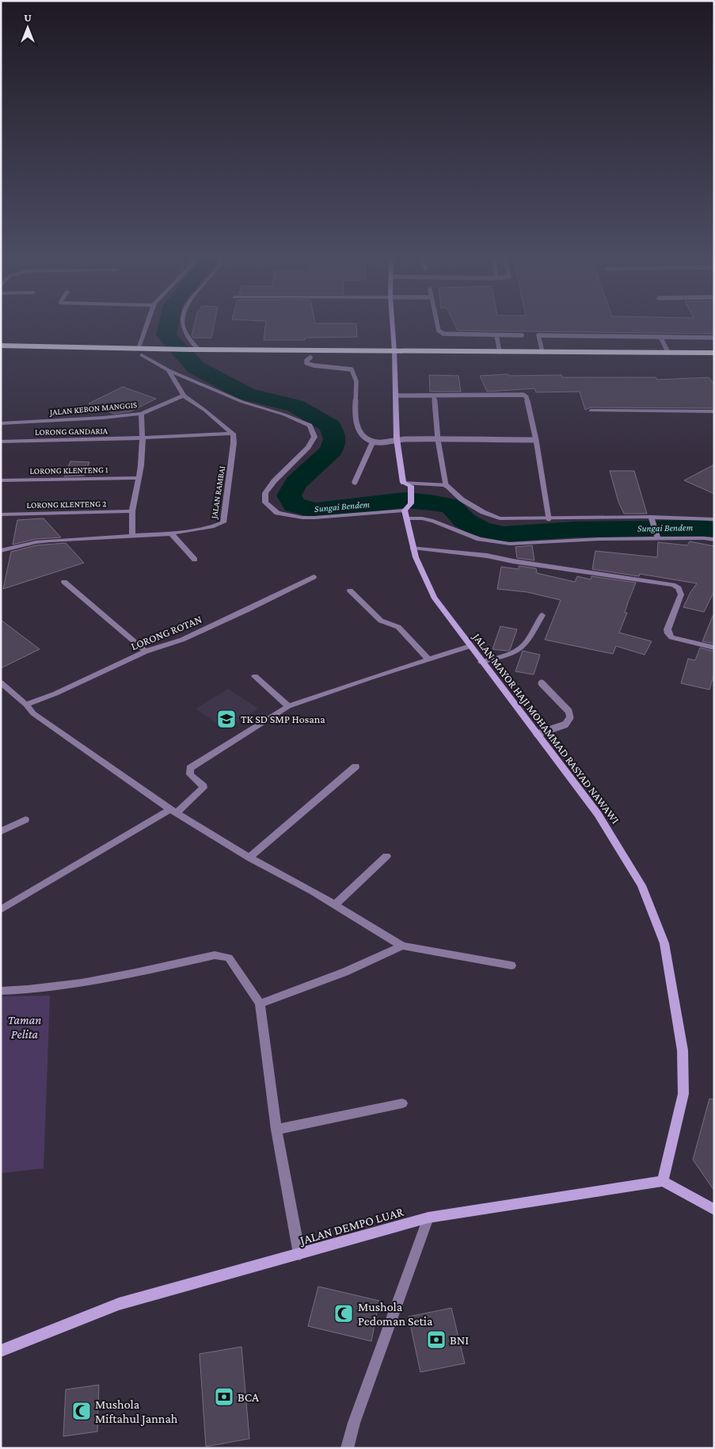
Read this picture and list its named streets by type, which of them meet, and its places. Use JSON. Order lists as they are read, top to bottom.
{
  "streets": {
    "street": [
      "JALAN KEBON MANGGIS",
      "LORONG GANDARIA",
      "LORONG KLENTENG 1",
      "JALAN RAMBAI",
      "LORONG KLENTENG 2",
      "LORONG ROTAN",
      "JALAN MAYOR HAJI MOHAMMAD RASYAD NAWAWI",
      "JALAN DEMPO LUAR"
    ]
  },
  "crossings": [
    ["LORONG GANDARIA", "JALAN RAMBAI"],
    ["JALAN MAYOR HAJI MOHAMMAD RASYAD NAWAWI", "JALAN DEMPO LUAR"]
  ],
  "water": ["Sungai Bendem"],
  "parks": ["Taman Pelita"],
  "places": {
    "school or university": ["TK SD SMP Hosana"],
    "mosque": ["Mushola Pedoman Setia", "Mushola Miftahul Jannah"],
    "bank": ["BNI", "BCA"]
  },
  "north": "top"
}
